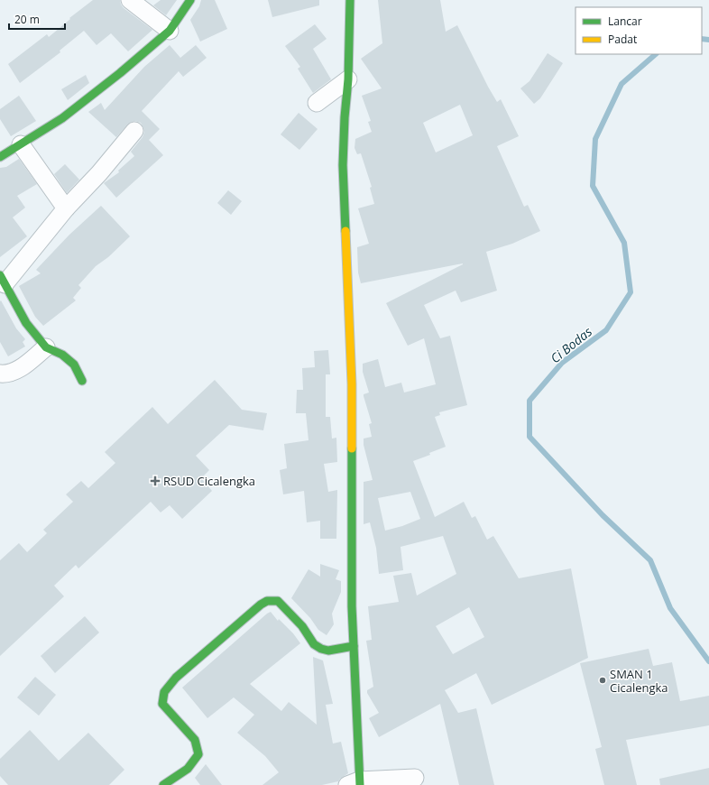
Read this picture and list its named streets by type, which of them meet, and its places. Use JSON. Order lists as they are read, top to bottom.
{
  "water": ["Ci Bodas"],
  "places": {
    "health": ["RSUD Cicalengka"],
    "other": ["SMAN 1 Cicalengka"]
  },
  "legend": ["Lancar", "Padat"],
  "scale_bar": "20 m"
}
